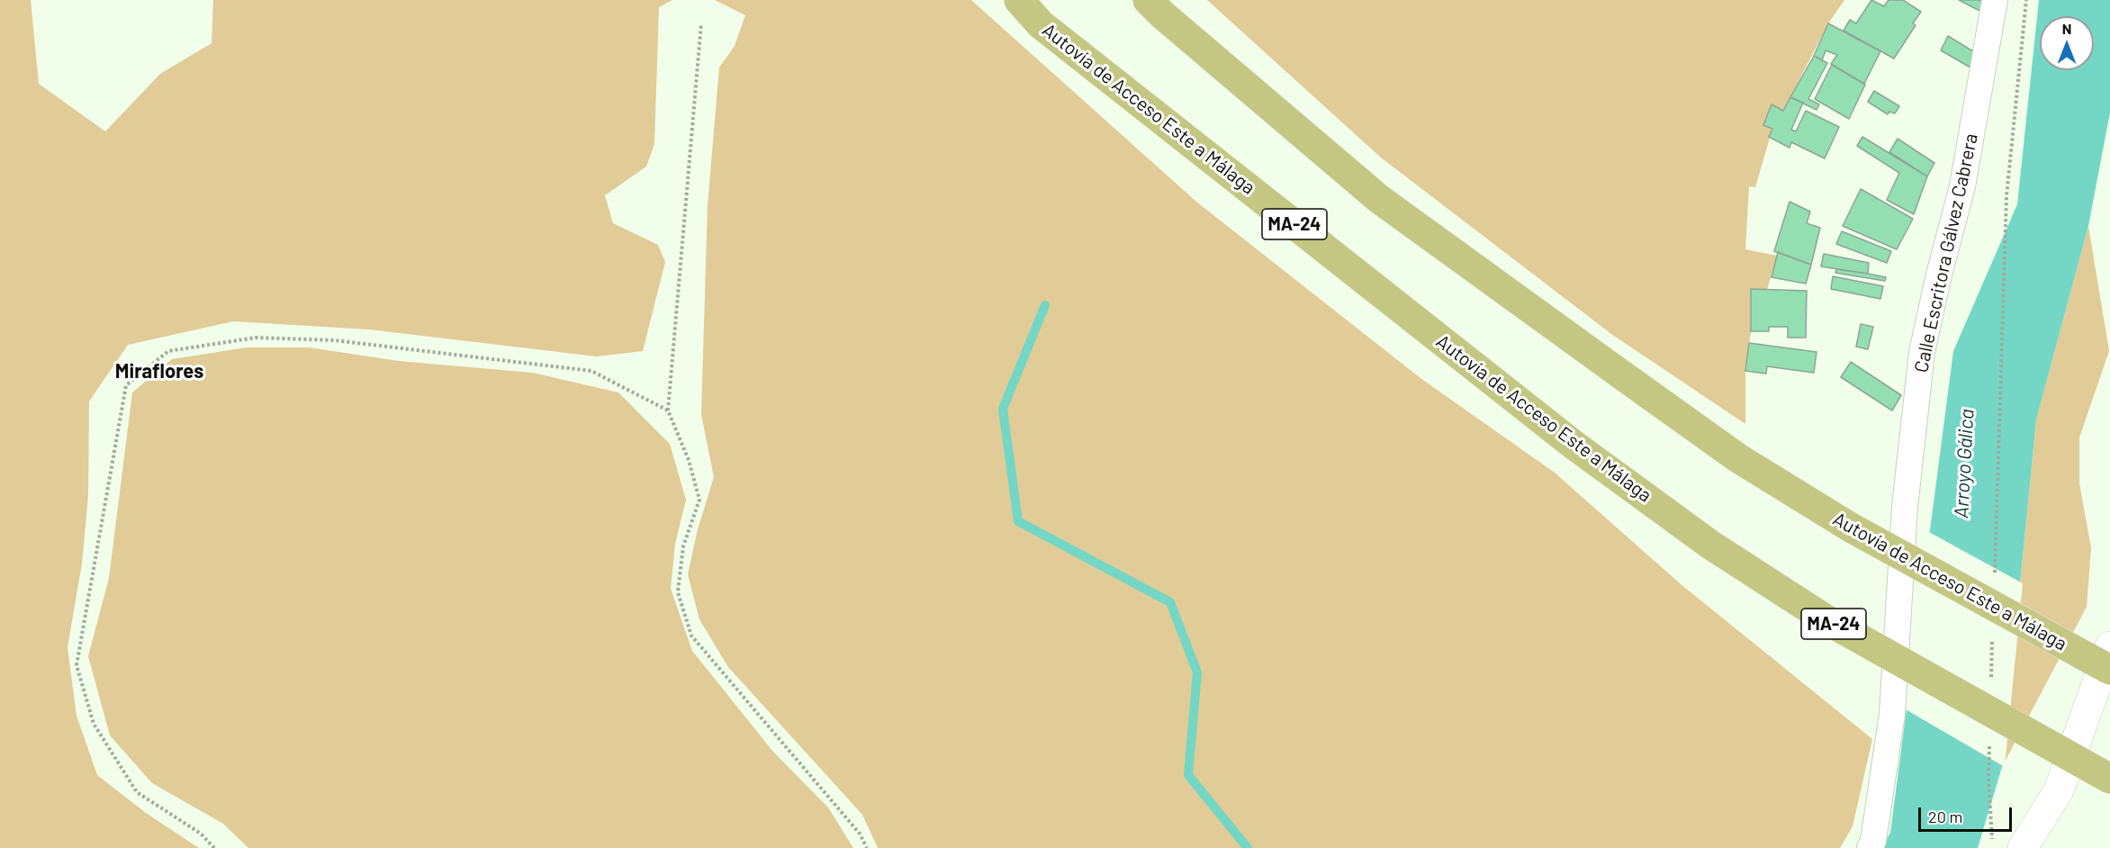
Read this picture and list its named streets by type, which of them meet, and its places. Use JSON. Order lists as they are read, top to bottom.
{
  "streets": {
    "highway": ["Autovía de Acceso Este a Málaga", "MA-24"],
    "street": ["Calle Escritora Gálvez Cabrera"]
  },
  "districts": ["Miraflores"],
  "water": ["Arroyo Gálica"],
  "scale_bar": "20 m",
  "north": "top"
}
